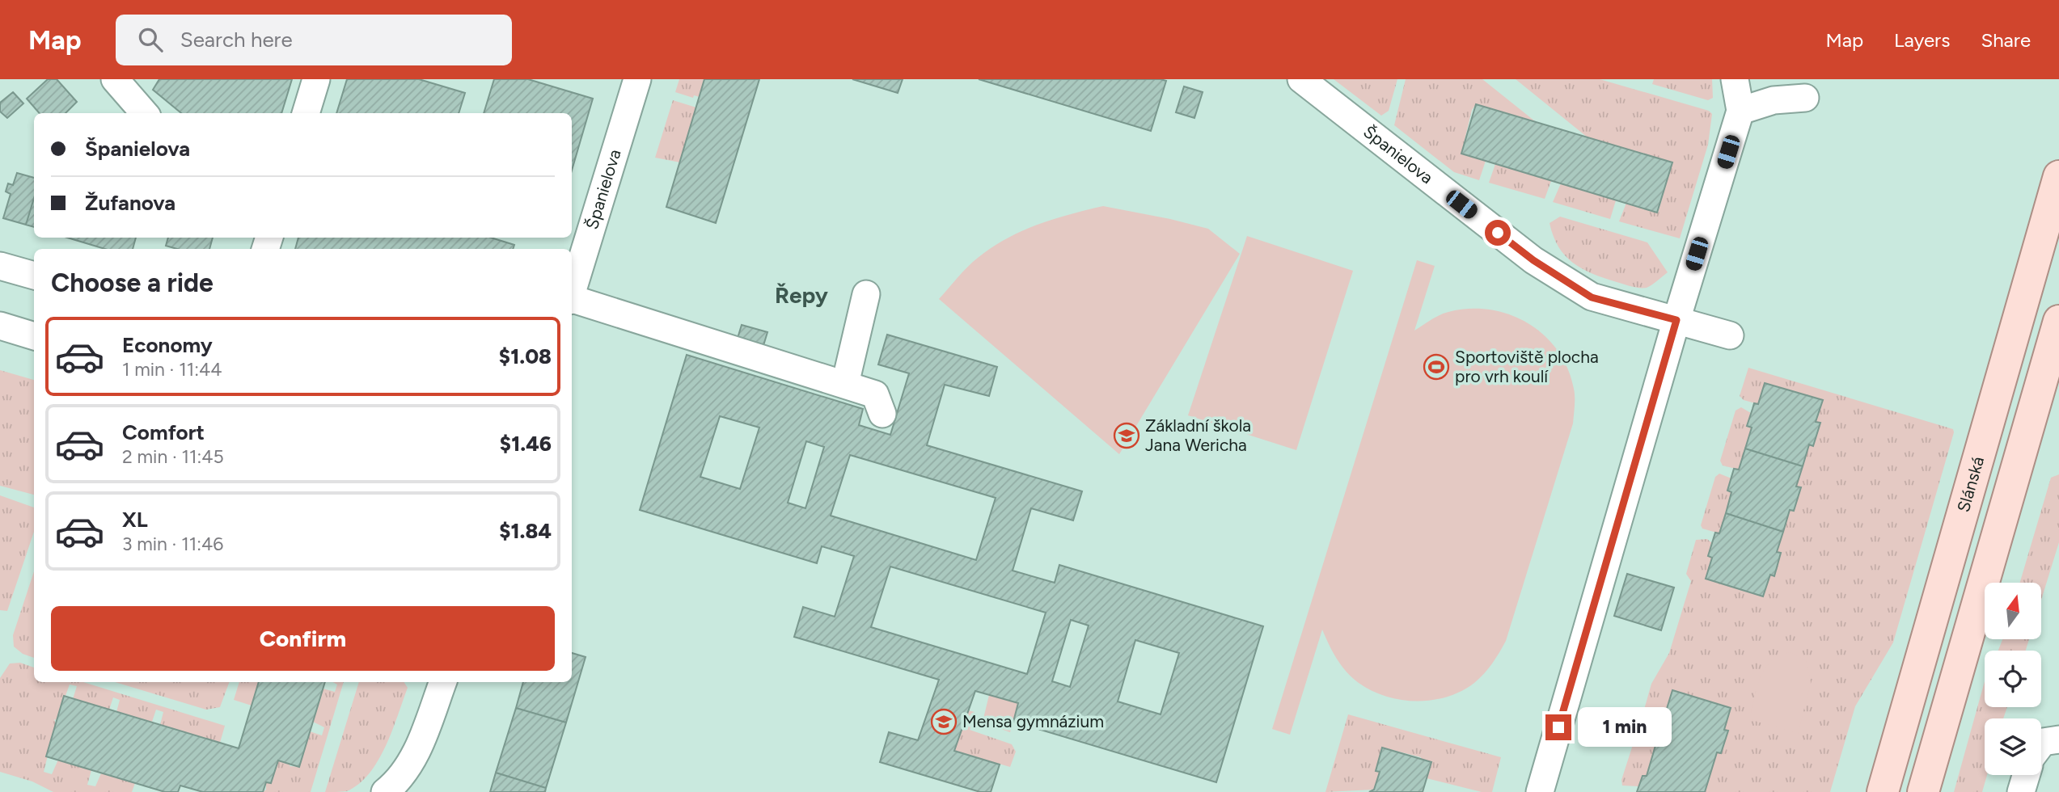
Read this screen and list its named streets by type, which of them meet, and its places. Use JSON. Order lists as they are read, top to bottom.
{
  "streets": {
    "main road": ["Slánská"],
    "street": ["Španielova"]
  },
  "districts": ["Řepy"],
  "places": {
    "sports": ["Sportoviště plocha pro vrh koulí"],
    "school or university": ["Základní škola Jana Wericha", "Mensa gymnázium"]
  },
  "north": "top",
  "page": {
    "header": "Map",
    "search": "Search here",
    "nav": ["Map", "Layers", "Share"],
    "banner": ["Španielova", "Žufanova"],
    "heading": "Choose a ride",
    "list": [
      {
        "name": "Economy",
        "note": "1 min · 11:44",
        "value": "$1.08"
      },
      {
        "name": "Comfort",
        "note": "2 min · 11:45",
        "value": "$1.46"
      },
      {
        "name": "XL",
        "note": "3 min · 11:46",
        "value": "$1.84"
      }
    ],
    "buttons": "Confirm",
    "bubble": "1 min"
  }
}
